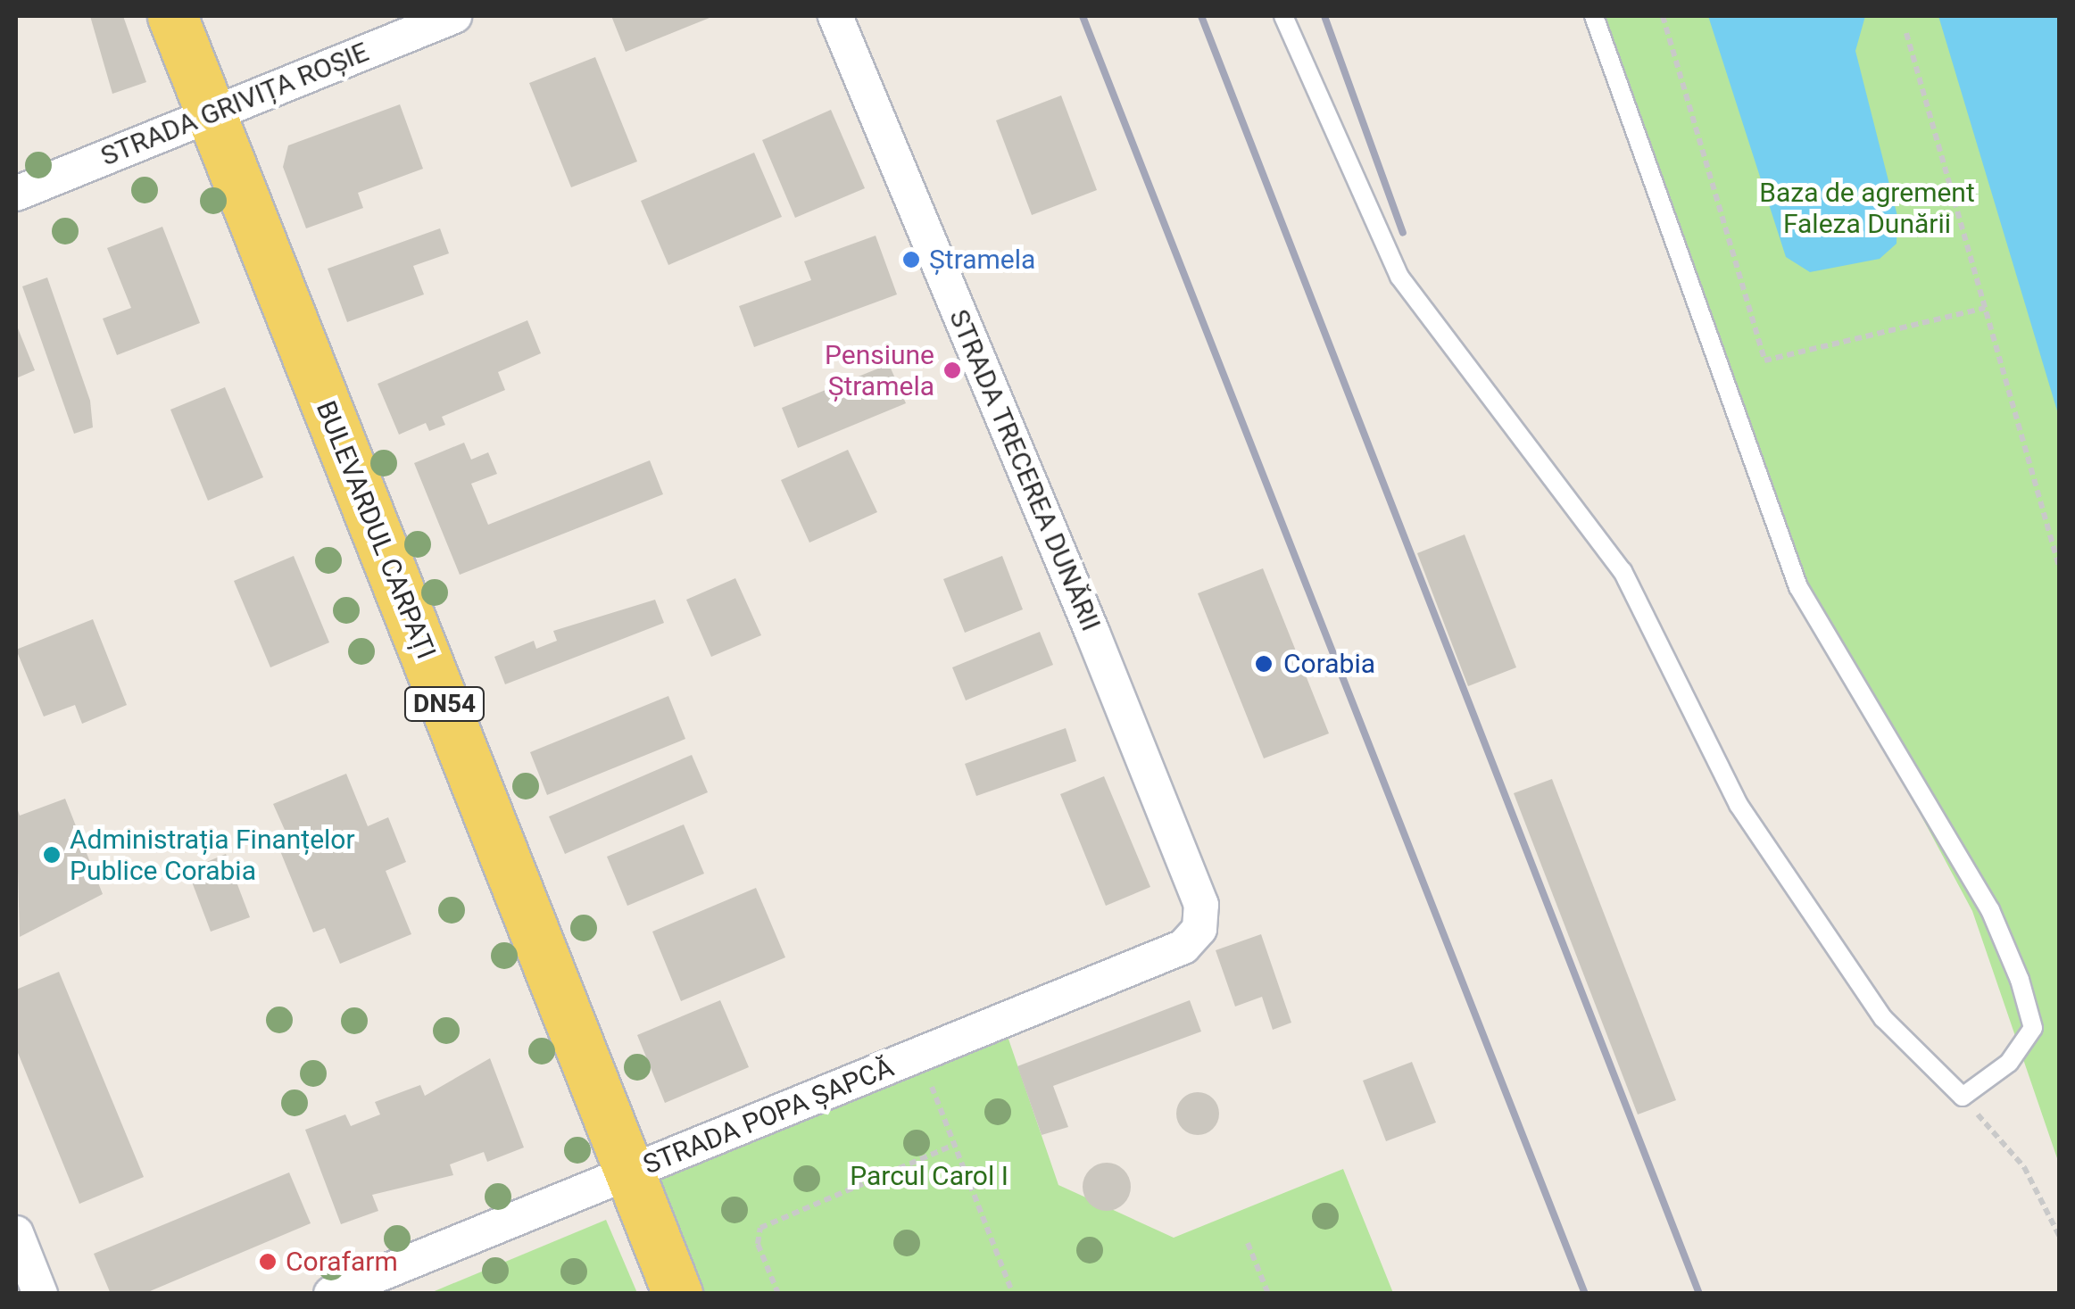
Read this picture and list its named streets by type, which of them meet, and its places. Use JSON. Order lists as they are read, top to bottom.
{
  "streets": {
    "main road": ["BULEVARDUL CARPAȚI", "DN54"],
    "street": ["STRADA GRIVIȚA ROȘIE", "STRADA TRECEREA DUNĂRII", "STRADA POPA ȘAPCĂ"]
  },
  "crossings": [
    ["STRADA GRIVIȚA ROȘIE", "BULEVARDUL CARPAȚI"],
    ["STRADA TRECEREA DUNĂRII", "STRADA POPA ȘAPCĂ"],
    ["BULEVARDUL CARPAȚI", "STRADA POPA ȘAPCĂ"]
  ],
  "parks": ["Baza de agrement Faleza Dunării", "Parcul Carol I"],
  "places": [
    "Ștramela",
    "Pensiune Ștramela",
    "Corabia",
    "Administrația Finanțelor Publice Corabia",
    "Corafarm"
  ]
}
